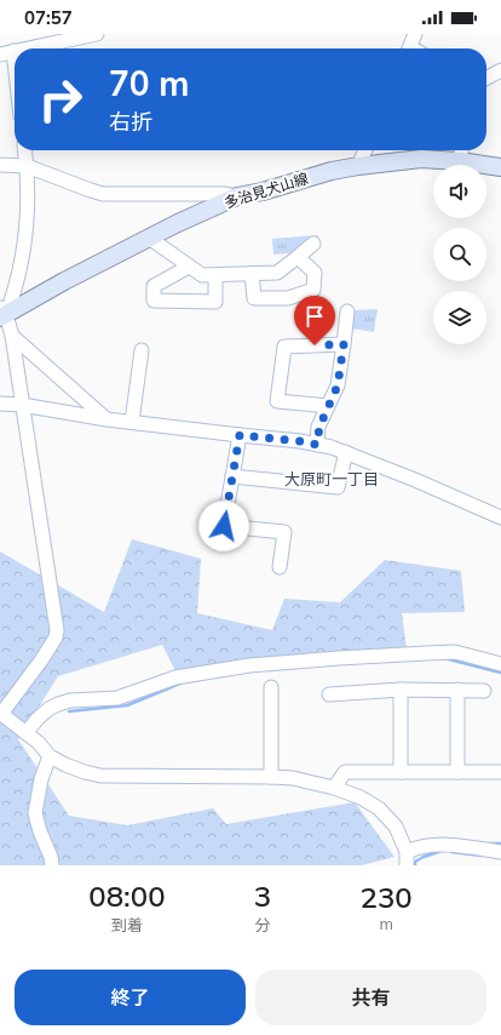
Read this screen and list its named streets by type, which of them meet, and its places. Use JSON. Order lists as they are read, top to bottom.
{
  "streets": {
    "main road": ["多治見犬山線"]
  },
  "districts": ["大原町一丁目"],
  "page": {
    "status": "07:57",
    "turn": ["70 m", "右折"],
    "eta": [
      "08:00",
      "到着",
      "3",
      "分",
      "230",
      "m"
    ],
    "buttons": ["終了", "共有"]
  }
}
